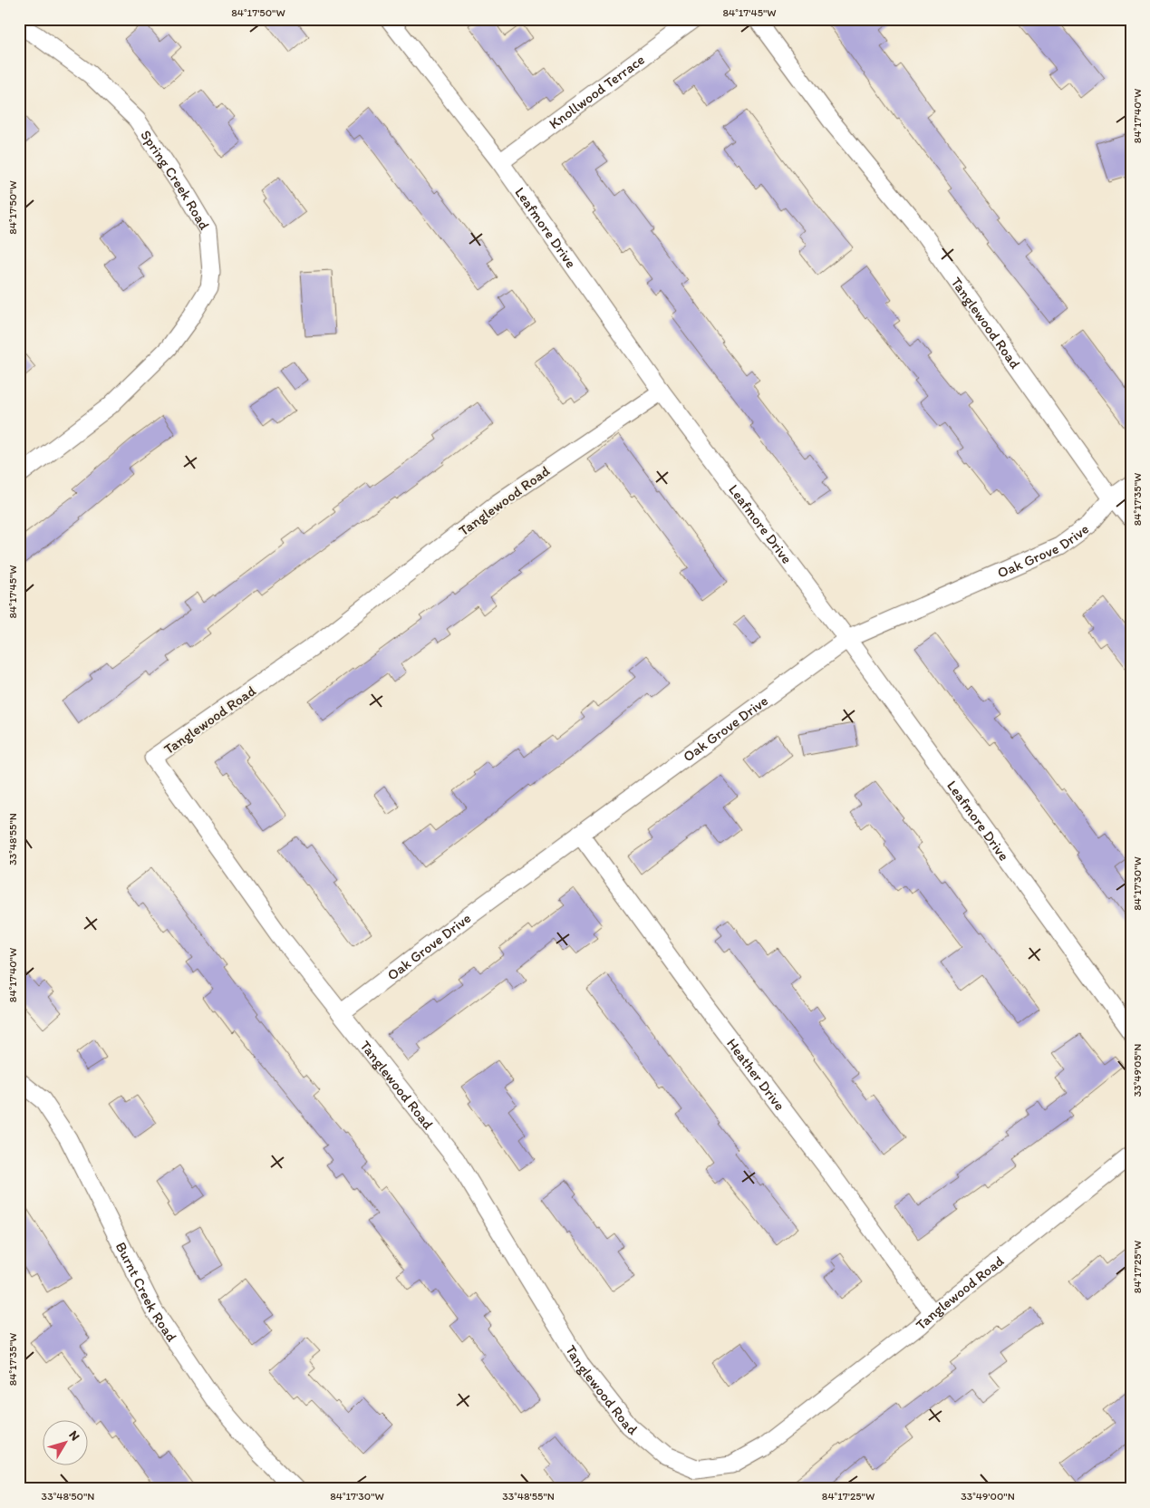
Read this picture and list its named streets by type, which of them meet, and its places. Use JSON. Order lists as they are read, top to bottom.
{
  "streets": {
    "street": [
      "Knollwood Terrace",
      "Spring Creek Road",
      "Leafmore Drive",
      "Tanglewood Road",
      "Oak Grove Drive",
      "Heather Drive",
      "Burnt Creek Road"
    ]
  },
  "crossings": [
    ["Knollwood Terrace", "Leafmore Drive"],
    ["Leafmore Drive", "Tanglewood Road"],
    ["Leafmore Drive", "Oak Grove Drive"],
    ["Tanglewood Road", "Oak Grove Drive"],
    ["Tanglewood Road", "Heather Drive"],
    ["Oak Grove Drive", "Heather Drive"]
  ],
  "north": "top right",
  "coordinates": [
    "84°17'50\"W",
    "84°17'45\"W",
    "84°17'40\"W",
    "84°17'35\"W",
    "33°48'55\"N",
    "84°17'30\"W",
    "33°49'05\"N",
    "84°17'25\"W",
    "33°48'50\"N",
    "33°49'00\"N"
  ]
}
